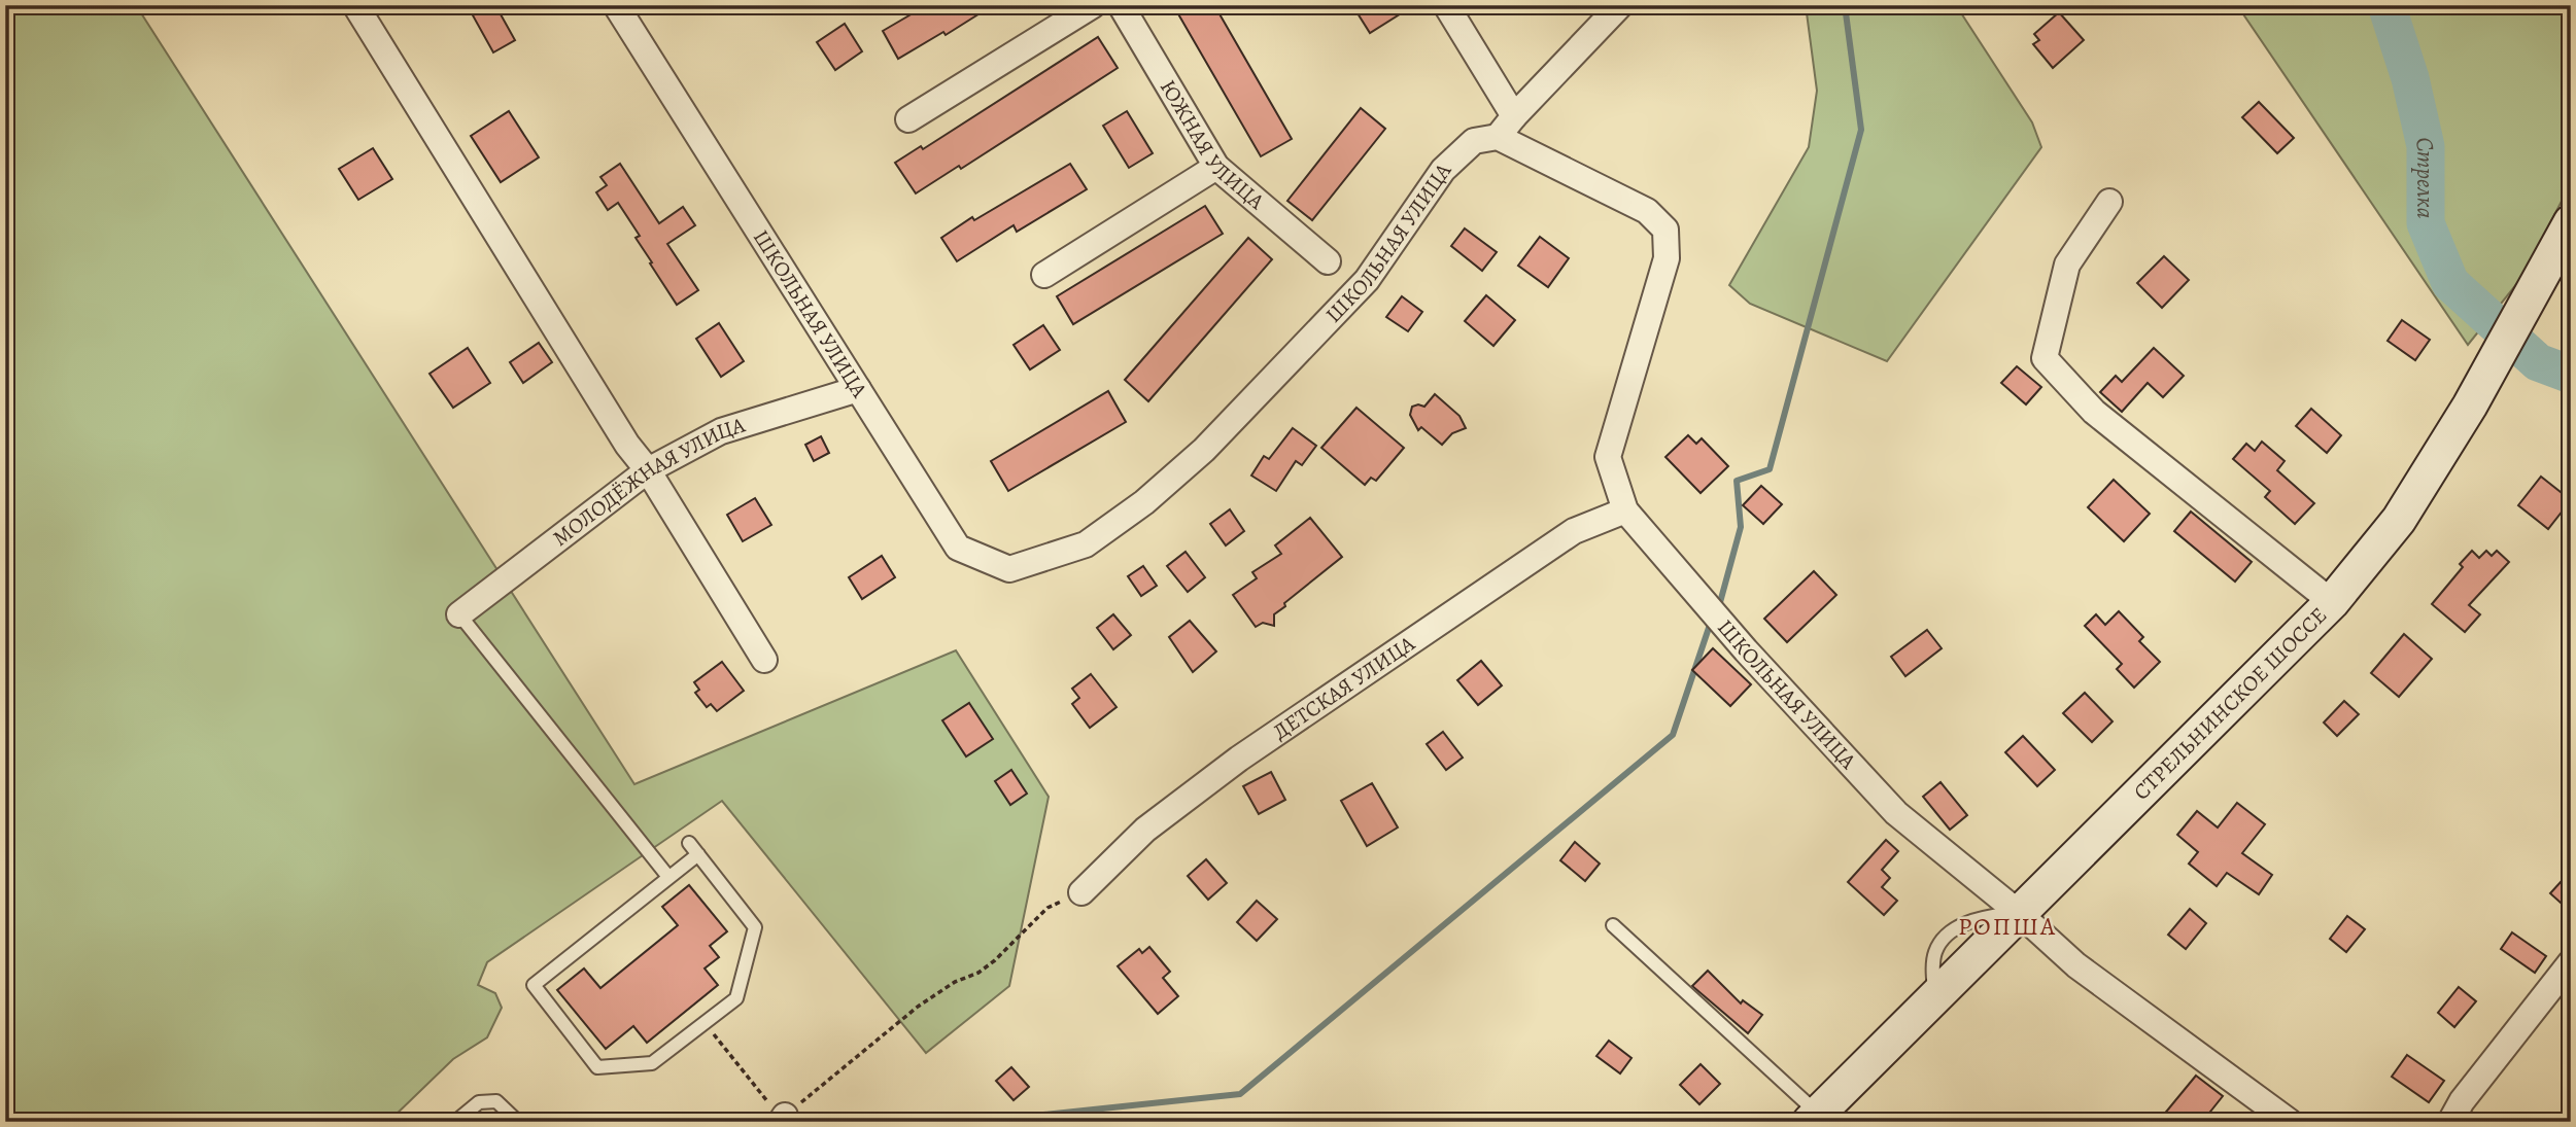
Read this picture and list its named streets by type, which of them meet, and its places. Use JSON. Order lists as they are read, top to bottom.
{
  "streets": {
    "main road": ["СТРЕЛЬНИНСКОЕ ШОССЕ"],
    "street": [
      "ЮЖНАЯ УЛИЦА",
      "ШКОЛЬНАЯ УЛИЦА",
      "МОЛОДЁЖНАЯ УЛИЦА",
      "ДЕТСКАЯ УЛИЦА"
    ]
  },
  "crossings": [
    ["ШКОЛЬНАЯ УЛИЦА", "МОЛОДЁЖНАЯ УЛИЦА"],
    ["ШКОЛЬНАЯ УЛИЦА", "ДЕТСКАЯ УЛИЦА"],
    ["ШКОЛЬНАЯ УЛИЦА", "СТРЕЛЬНИНСКОЕ ШОССЕ"]
  ],
  "districts": ["РОПША"],
  "water": ["Стрелка"]
}
